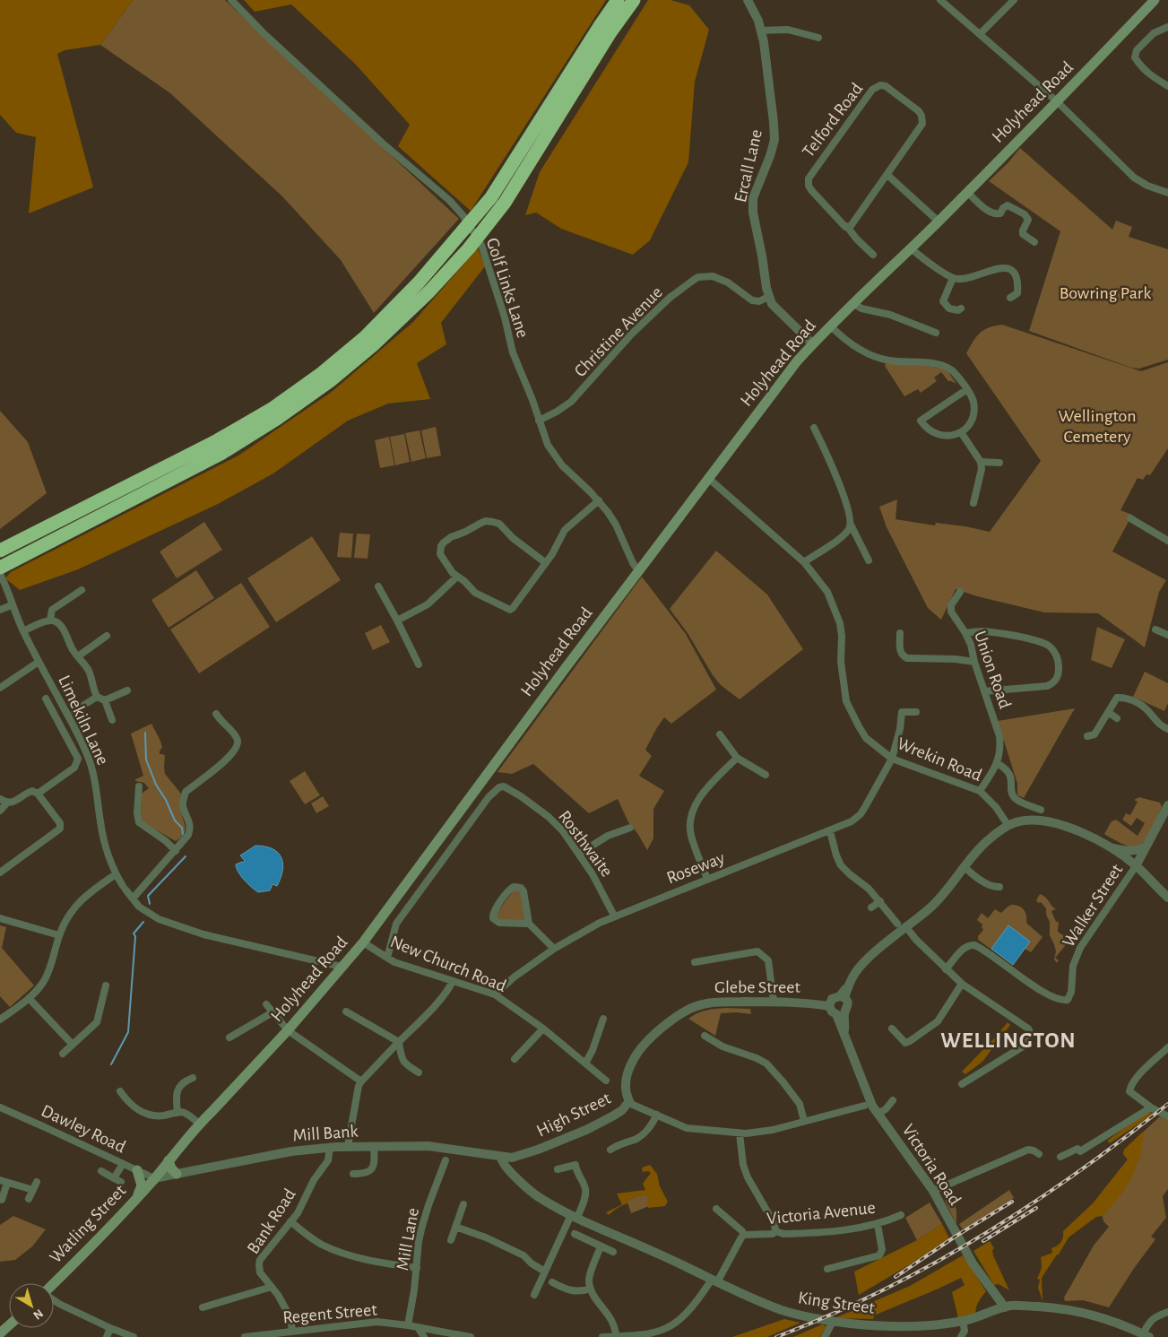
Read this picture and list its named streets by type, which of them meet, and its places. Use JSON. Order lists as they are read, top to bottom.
{
  "streets": {
    "main road": ["Holyhead Road", "Watling Street"],
    "street": [
      "Telford Road",
      "Ercall Lane",
      "Golf Links Lane",
      "Christine Avenue",
      "Union Road",
      "Limekiln Lane",
      "Wrekin Road",
      "Rosthwaite",
      "Roseway",
      "Walker Street",
      "New Church Road",
      "Glebe Street",
      "High Street",
      "Dawley Road",
      "Mill Bank",
      "Victoria Road",
      "Victoria Avenue",
      "Bank Road",
      "Mill Lane",
      "King Street",
      "Regent Street"
    ]
  },
  "crossings": [
    ["Holyhead Road", "Golf Links Lane"],
    ["Holyhead Road", "Limekiln Lane"],
    ["Holyhead Road", "Wrekin Road"],
    ["Holyhead Road", "New Church Road"],
    ["Holyhead Road", "Dawley Road"],
    ["Holyhead Road", "Mill Bank"],
    ["Holyhead Road", "Watling Street"],
    ["Ercall Lane", "Christine Avenue"],
    ["Golf Links Lane", "Christine Avenue"],
    ["Union Road", "Wrekin Road"],
    ["Wrekin Road", "Roseway"],
    ["Rosthwaite", "Roseway"],
    ["Roseway", "New Church Road"],
    ["Glebe Street", "High Street"],
    ["Glebe Street", "Victoria Road"],
    ["High Street", "Mill Bank"],
    ["High Street", "King Street"],
    ["Dawley Road", "Mill Bank"],
    ["Dawley Road", "Watling Street"],
    ["Mill Bank", "Bank Road"],
    ["Mill Bank", "Watling Street"],
    ["Mill Bank", "King Street"],
    ["Victoria Road", "King Street"],
    ["Victoria Avenue", "King Street"],
    ["Bank Road", "Regent Street"],
    ["Mill Lane", "Regent Street"]
  ],
  "districts": ["WELLINGTON"],
  "parks": ["Bowring Park", "Wellington Cemetery"],
  "north": "bottom right"
}
